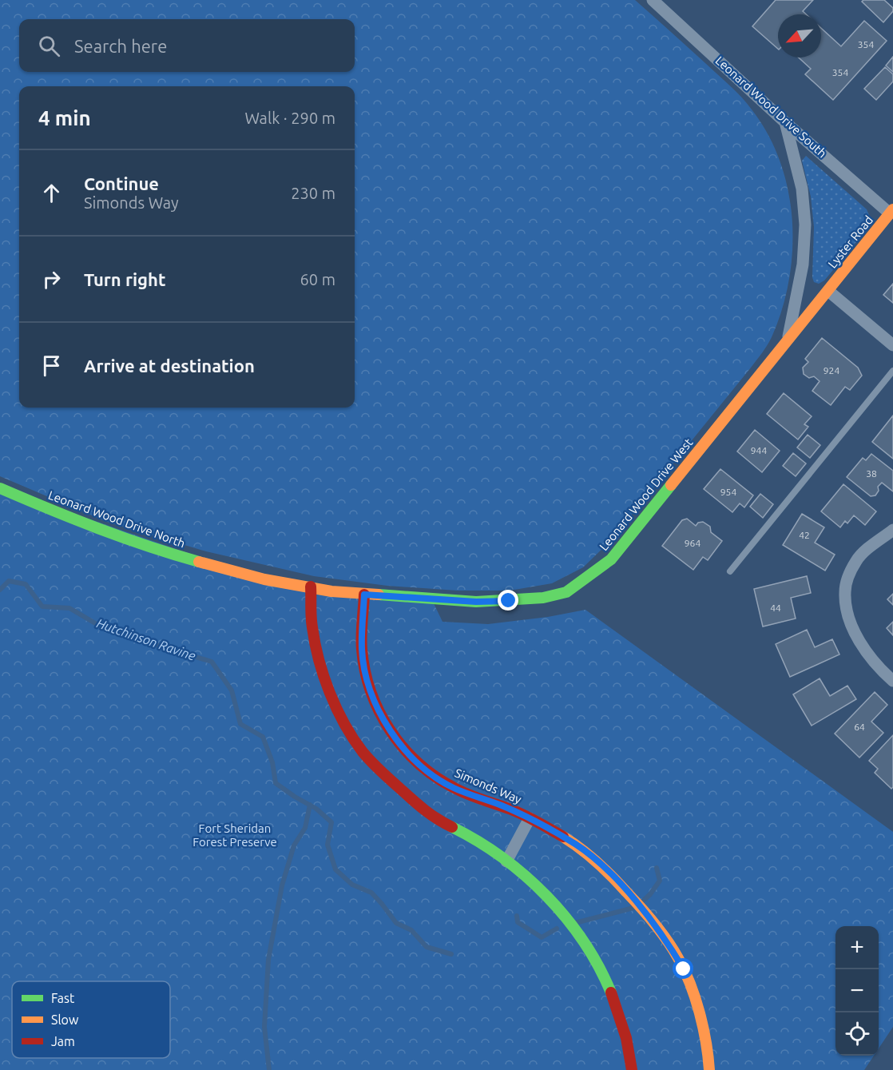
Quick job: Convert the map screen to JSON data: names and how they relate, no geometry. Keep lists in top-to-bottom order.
{
  "streets": {
    "street": [
      "Leonard Wood Drive South",
      "Lyster Road",
      "Leonard Wood Drive West",
      "Leonard Wood Drive North",
      "Simonds Way"
    ]
  },
  "crossings": [
    ["Leonard Wood Drive South", "Lyster Road"],
    ["Lyster Road", "Leonard Wood Drive West"],
    ["Leonard Wood Drive West", "Leonard Wood Drive North"],
    ["Leonard Wood Drive West", "Simonds Way"]
  ],
  "water": ["Hutchinson Ravine"],
  "parks": ["Fort Sheridan Forest Preserve"],
  "house_numbers": [
    "354",
    "354",
    "924",
    "944",
    "38",
    "954",
    "42",
    "964",
    "44",
    "64"
  ],
  "legend": ["Fast", "Slow", "Jam"],
  "north": "bottom left",
  "page": {
    "search": "Search here",
    "heading": ["4 min", "Walk · 290 m"],
    "list": [
      ["Continue", "Simonds Way", "230 m"],
      ["Turn right", "60 m"],
      "Arrive at destination"
    ],
    "map_buttons": ["+", "−"]
  }
}
